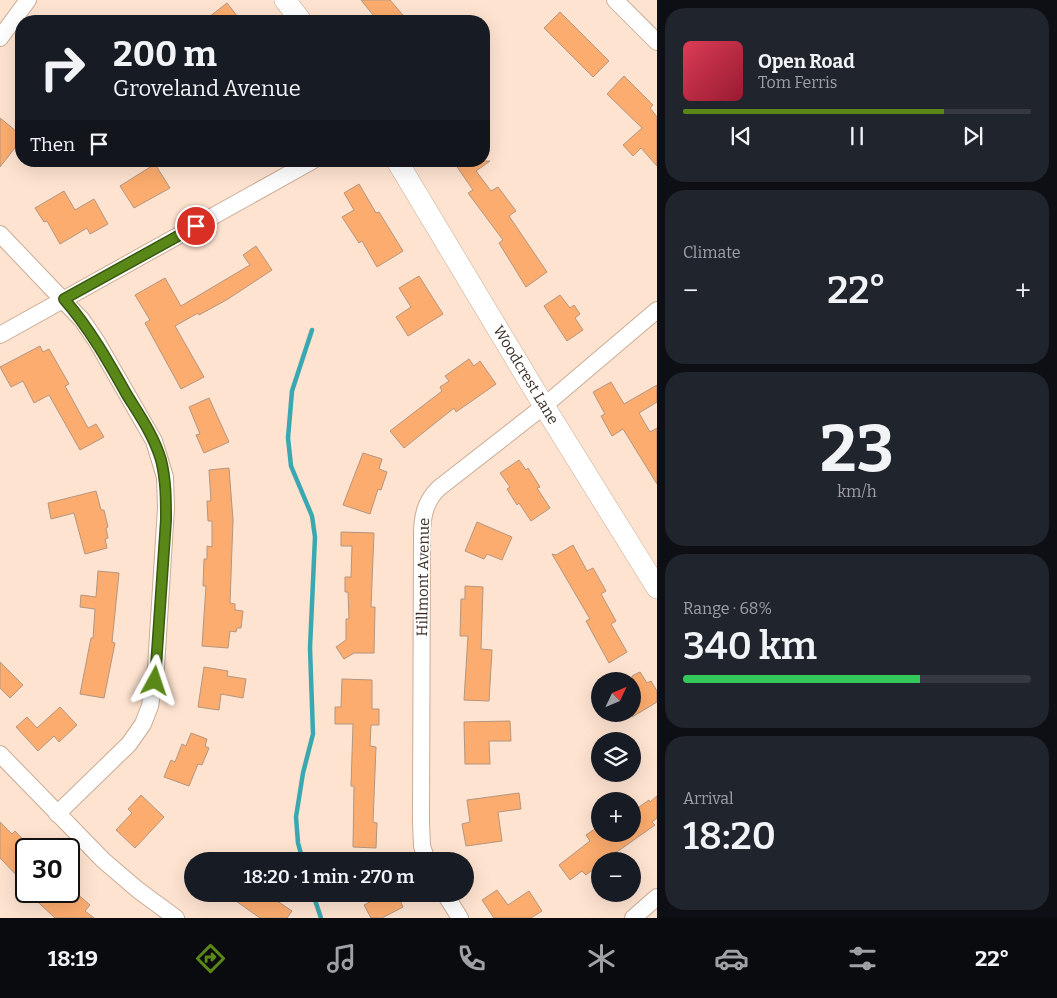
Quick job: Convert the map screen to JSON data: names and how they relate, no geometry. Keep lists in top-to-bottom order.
{
  "streets": {
    "street": ["Woodcrest Lane", "Hillmont Avenue"]
  },
  "crossings": [
    ["Woodcrest Lane", "Hillmont Avenue"]
  ],
  "north": "top right",
  "page": {
    "turn": ["200 m", "Groveland Avenue"],
    "song": ["Open Road", "Tom Ferris"],
    "then": "Then",
    "tile": [
      "Climate",
      ["23", "km/h"],
      ["Range · 68%", "340 km"],
      ["Arrival", "18:20"]
    ],
    "heat": ["−", "22°", "+"],
    "map_buttons": ["+", "−"],
    "limit": "30",
    "trip": "18:20 · 1 min · 270 m",
    "tabs": ["18:19", "22°"]
  }
}
